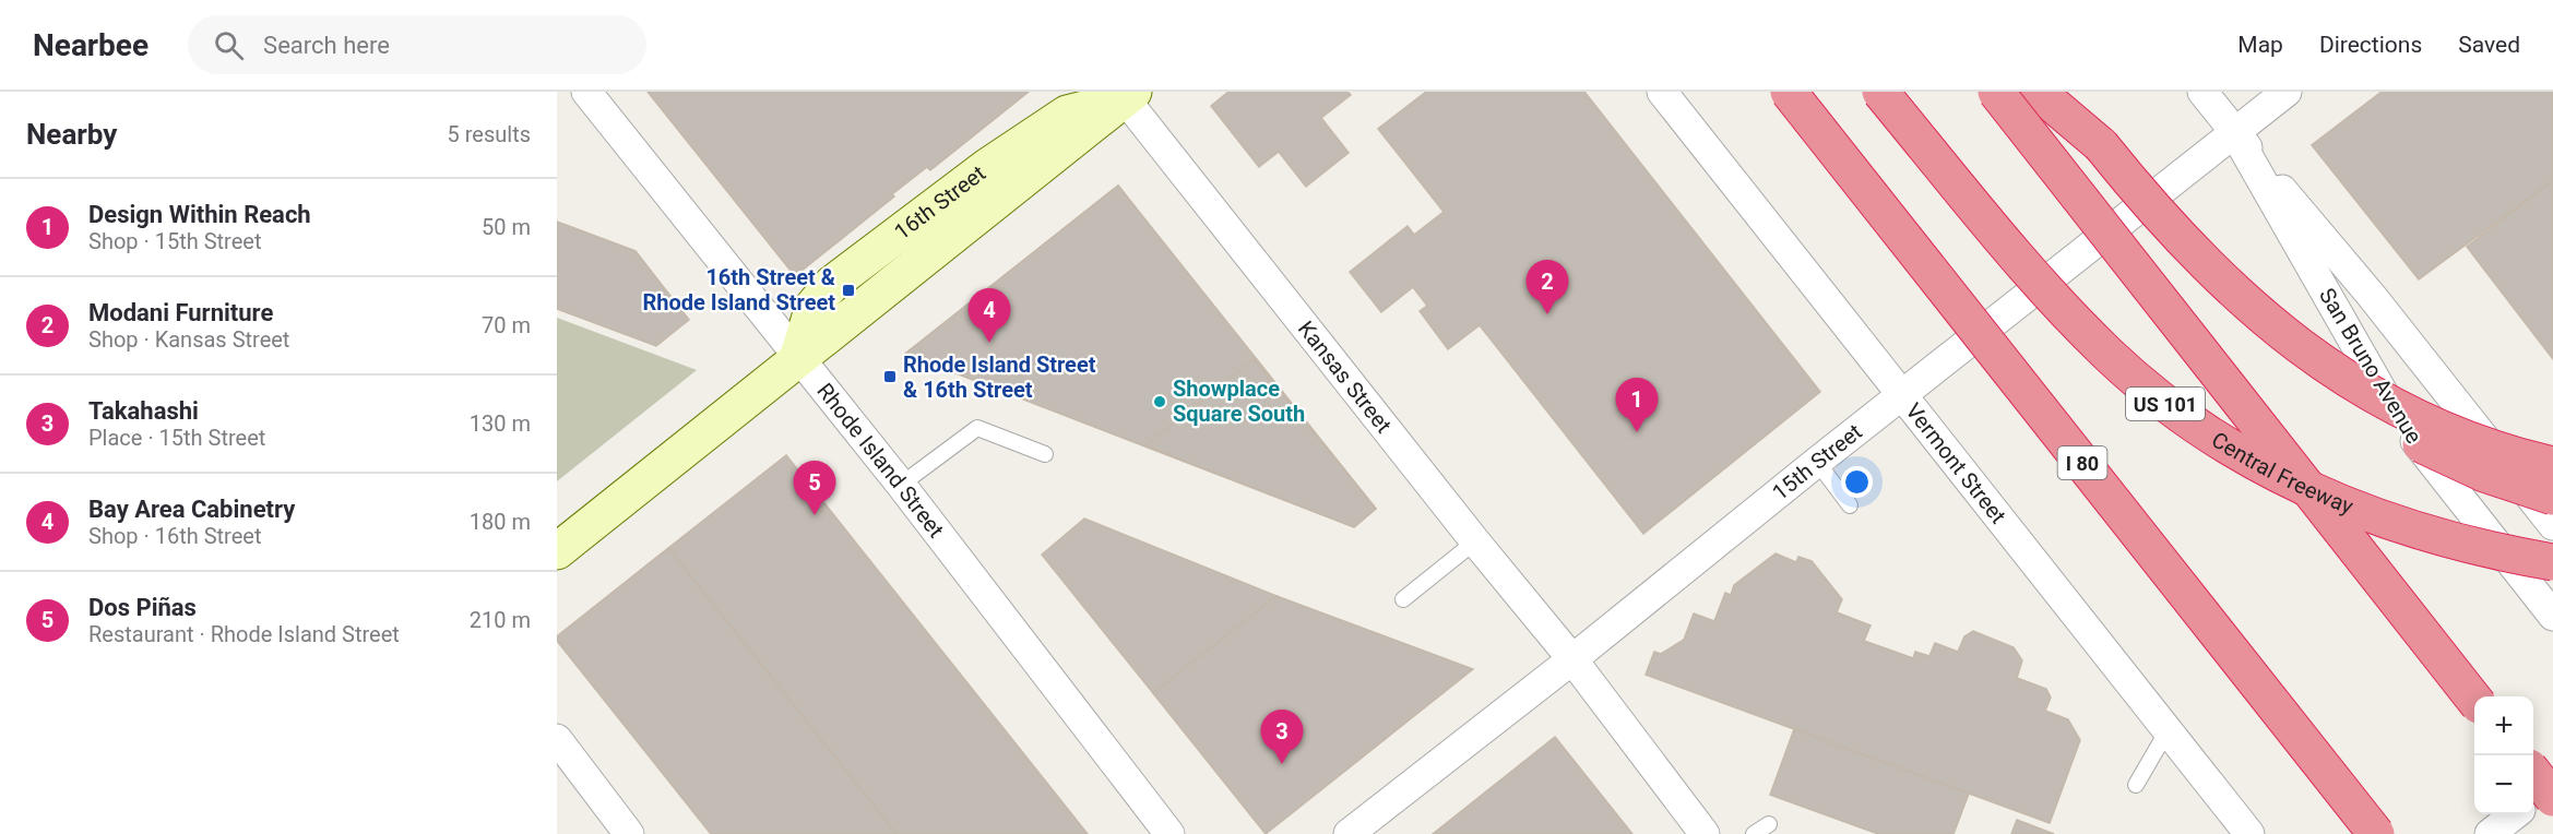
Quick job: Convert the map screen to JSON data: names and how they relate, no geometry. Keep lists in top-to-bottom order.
{
  "streets": {
    "highway": ["US 101", "I 80", "Central Freeway"],
    "main road": ["16th Street"],
    "street": [
      "San Bruno Avenue",
      "Kansas Street",
      "Rhode Island Street",
      "15th Street",
      "Vermont Street"
    ]
  },
  "crossings": [
    ["16th Street", "Kansas Street"],
    ["16th Street", "Rhode Island Street"],
    ["San Bruno Avenue", "15th Street"],
    ["Kansas Street", "15th Street"],
    ["15th Street", "Vermont Street"]
  ],
  "places": {
    "transit": ["16th Street & Rhode Island Street", "Rhode Island Street & 16th Street"],
    "other": ["Showplace Square South"]
  },
  "page": {
    "header": "Nearbee",
    "search": "Search here",
    "nav": ["Map", "Directions", "Saved"],
    "heading": ["Nearby", "5 results"],
    "list": [
      {
        "mark": "1",
        "name": "Design Within Reach",
        "note": "Shop · 15th Street",
        "value": "50 m"
      },
      {
        "mark": "2",
        "name": "Modani Furniture",
        "note": "Shop · Kansas Street",
        "value": "70 m"
      },
      {
        "mark": "3",
        "name": "Takahashi",
        "note": "Place · 15th Street",
        "value": "130 m"
      },
      {
        "mark": "4",
        "name": "Bay Area Cabinetry",
        "note": "Shop · 16th Street",
        "value": "180 m"
      },
      {
        "mark": "5",
        "name": "Dos Piñas",
        "note": "Restaurant · Rhode Island Street",
        "value": "210 m"
      }
    ],
    "pins": [
      "2",
      "4",
      "1",
      "5",
      "3"
    ],
    "map_buttons": ["+", "−"]
  }
}
